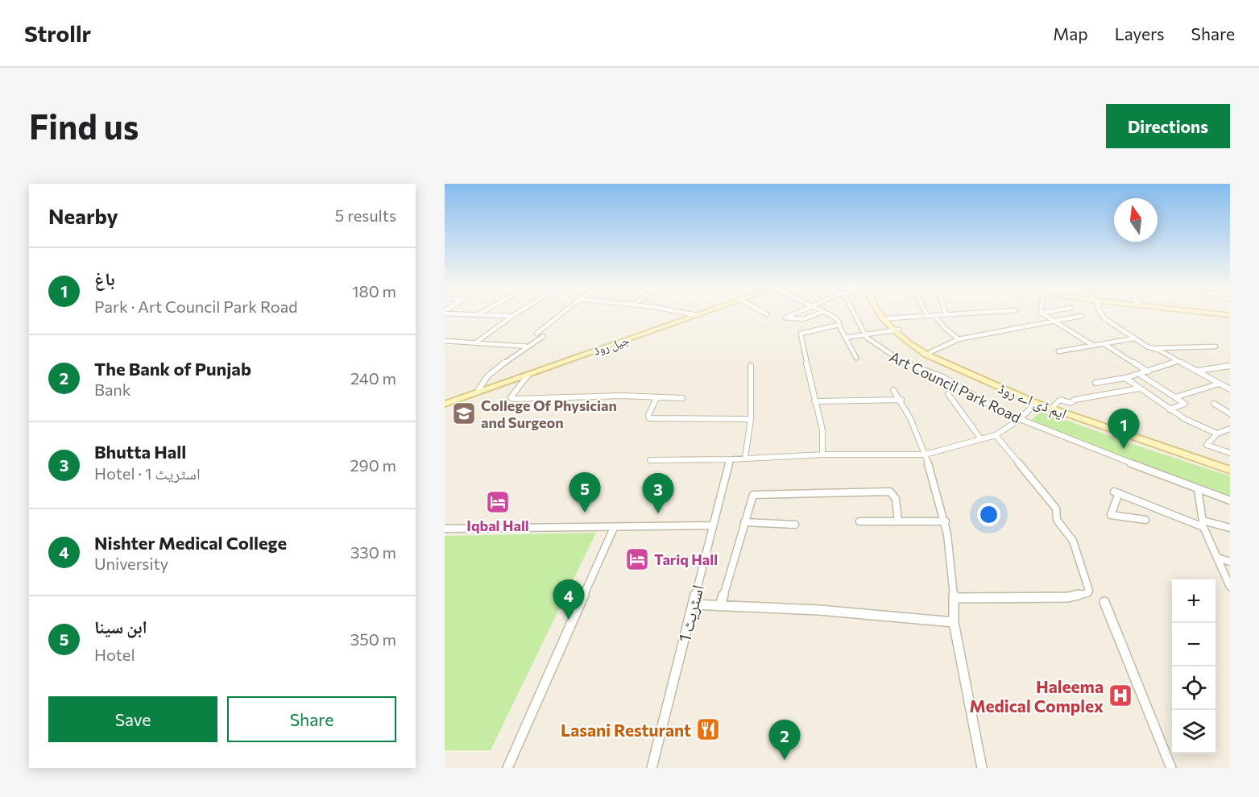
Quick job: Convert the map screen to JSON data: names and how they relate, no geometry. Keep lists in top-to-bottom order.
{
  "streets": {
    "main road": ["جیل روڈ", "ایم ڈی اے روڈ"],
    "street": ["Art Council Park Road", "اسٹریٹ 1"]
  },
  "places": {
    "school or university": ["College Of Physician and Surgeon"],
    "hotel": ["Iqbal Hall", "Tariq Hall"],
    "hospital": ["Haleema Medical Complex"],
    "restaurant": ["Lasani Resturant"]
  },
  "north": "top",
  "page": {
    "header": "Strollr",
    "nav": ["Map", "Layers", "Share"],
    "buttons": [
      "Directions",
      ["Save", "Share"]
    ],
    "title": "Find us",
    "heading": ["Nearby", "5 results"],
    "list": [
      {
        "mark": "1",
        "name": "باغ",
        "note": "Park · Art Council Park Road",
        "value": "180 m"
      },
      {
        "mark": "2",
        "name": "The Bank of Punjab",
        "note": "Bank",
        "value": "240 m"
      },
      {
        "mark": "3",
        "name": "Bhutta Hall",
        "note": "Hotel · اسٹریٹ 1",
        "value": "290 m"
      },
      {
        "mark": "4",
        "name": "Nishter Medical College",
        "note": "University",
        "value": "330 m"
      },
      {
        "mark": "5",
        "name": "ابن سینا",
        "note": "Hotel",
        "value": "350 m"
      }
    ],
    "pins": [
      "1",
      "5",
      "3",
      "4",
      "2"
    ],
    "map_buttons": ["+", "−"]
  }
}
